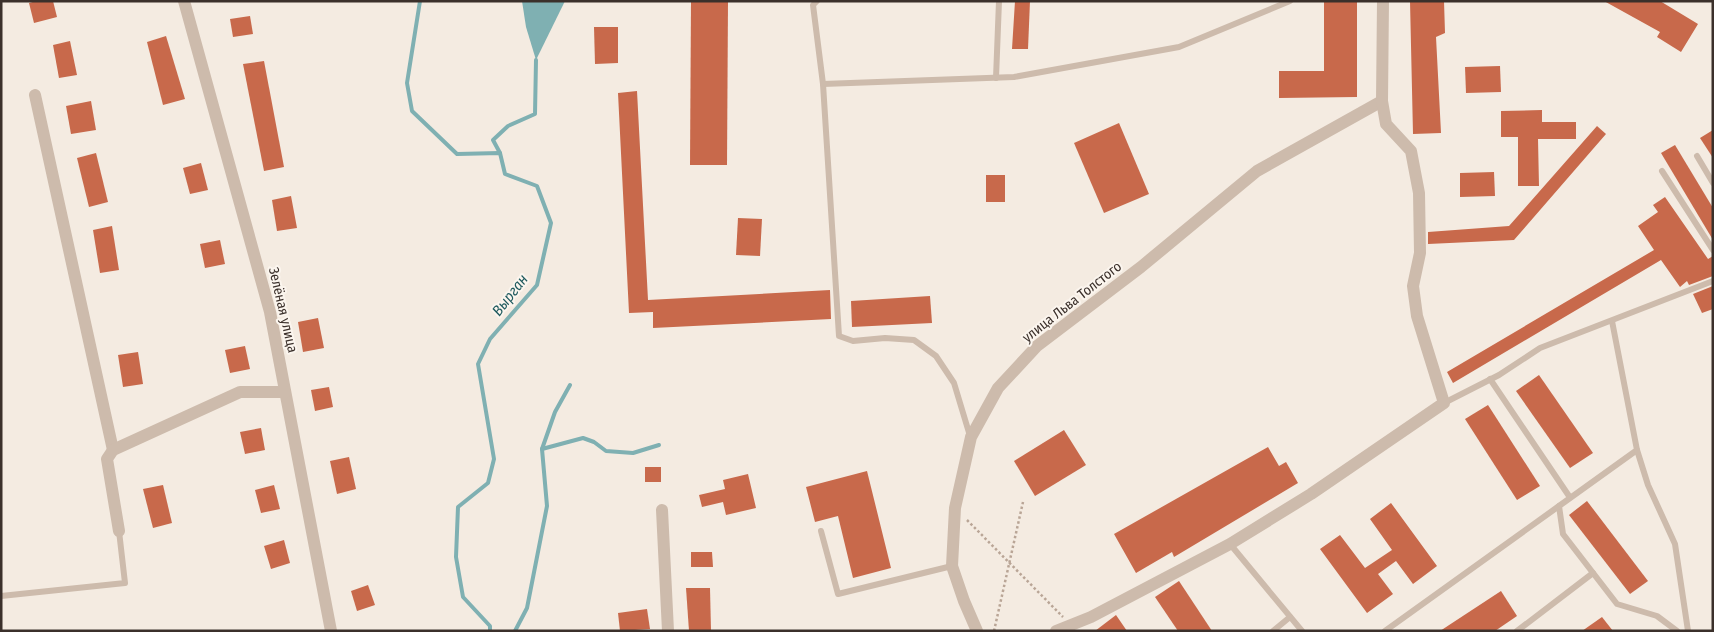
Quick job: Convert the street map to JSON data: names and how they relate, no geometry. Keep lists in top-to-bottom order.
{
  "streets": {
    "street": ["улица Льва Толстого", "Зелёная улица"]
  },
  "water": ["Вырган"]
}
